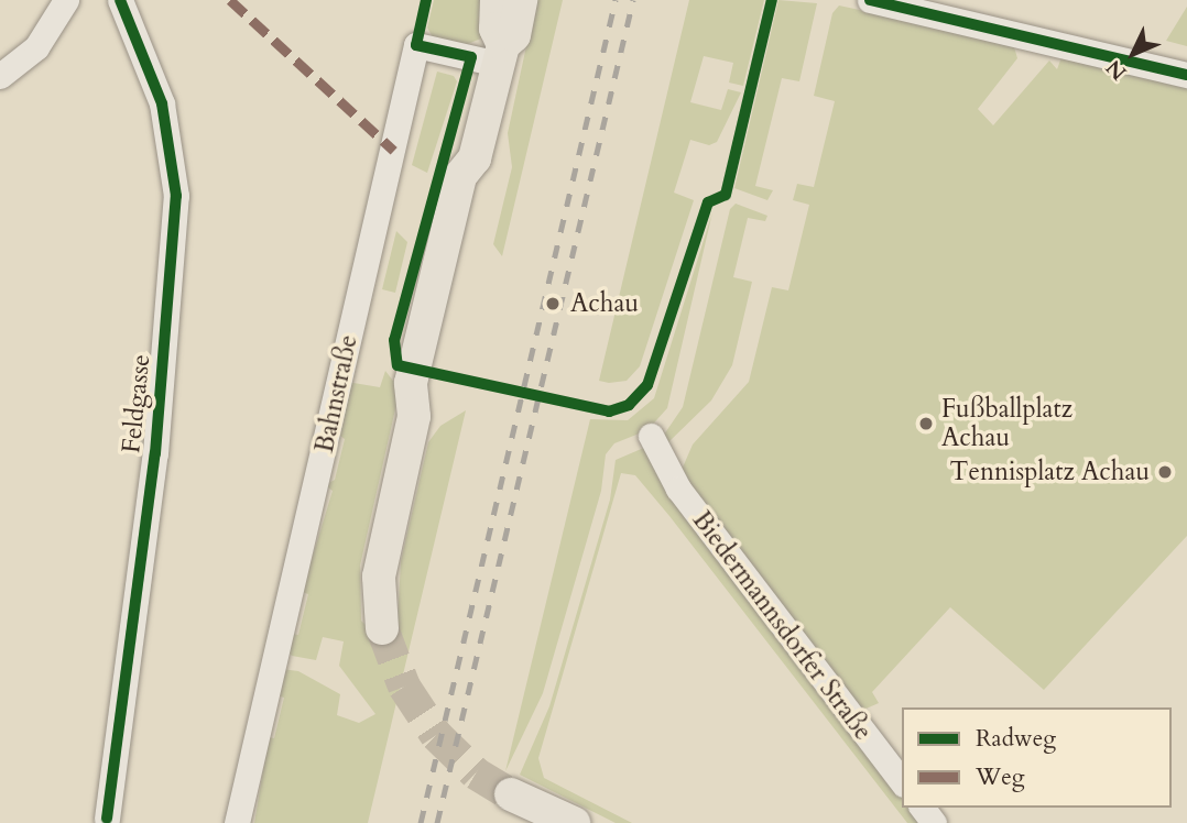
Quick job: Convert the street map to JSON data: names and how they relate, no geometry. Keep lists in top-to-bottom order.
{
  "streets": {
    "street": ["Bahnstraße", "Feldgasse", "Biedermannsdorfer Straße"]
  },
  "places": ["Achau", "Fußballplatz Achau", "Tennisplatz Achau"],
  "legend": ["Radweg", "Weg"],
  "north": "bottom left"
}
